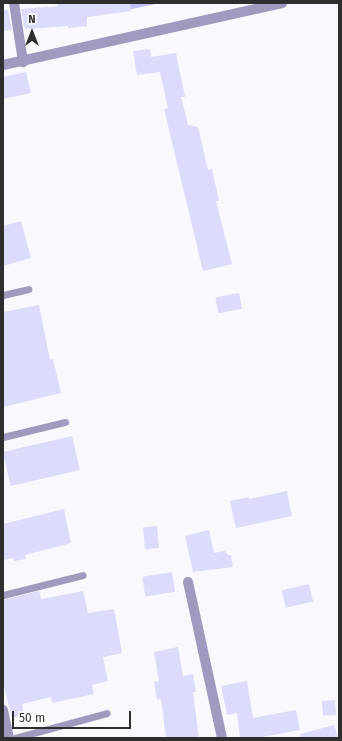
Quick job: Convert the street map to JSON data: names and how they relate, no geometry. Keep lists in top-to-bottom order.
{
  "scale_bar": "50 m",
  "north": "top"
}
